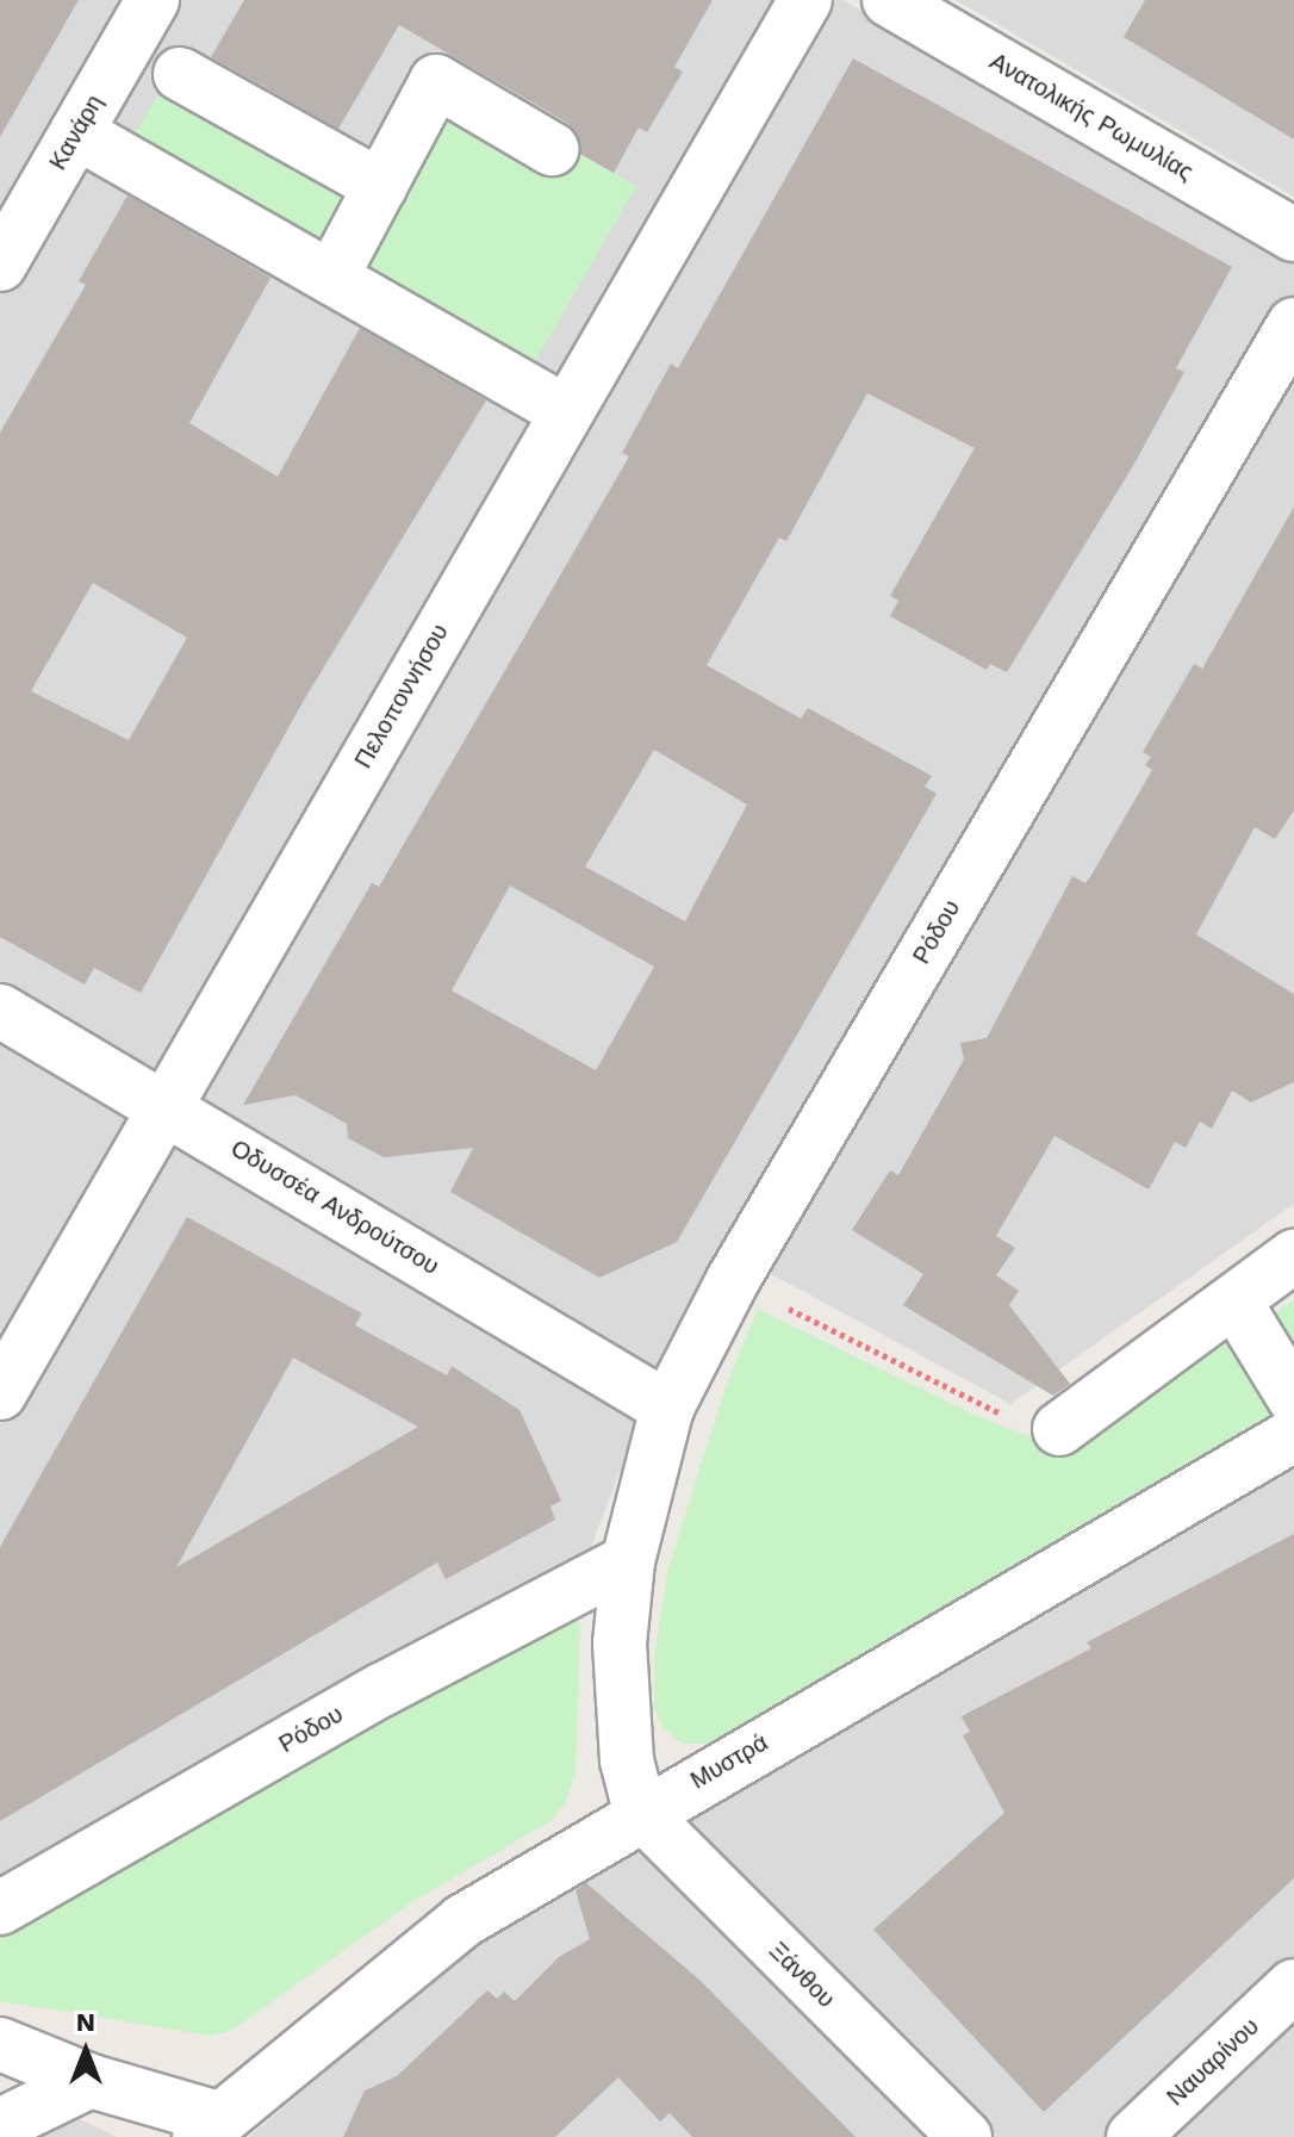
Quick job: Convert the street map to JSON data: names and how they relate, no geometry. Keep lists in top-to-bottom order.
{
  "streets": {
    "street": [
      "Ανατολικής Ρωμυλίας",
      "Κανάρη",
      "Πελοποννήσου",
      "Ρόδου",
      "Οδυσσέα Ανδρούτσου",
      "Μυστρά",
      "Ξάνθου",
      "Ναυαρίνου"
    ]
  },
  "crossings": [
    ["Πελοποννήσου", "Οδυσσέα Ανδρούτσου"],
    ["Ρόδου", "Οδυσσέα Ανδρούτσου"],
    ["Ρόδου", "Μυστρά"],
    ["Ρόδου", "Ξάνθου"],
    ["Μυστρά", "Ξάνθου"]
  ],
  "north": "top"
}
